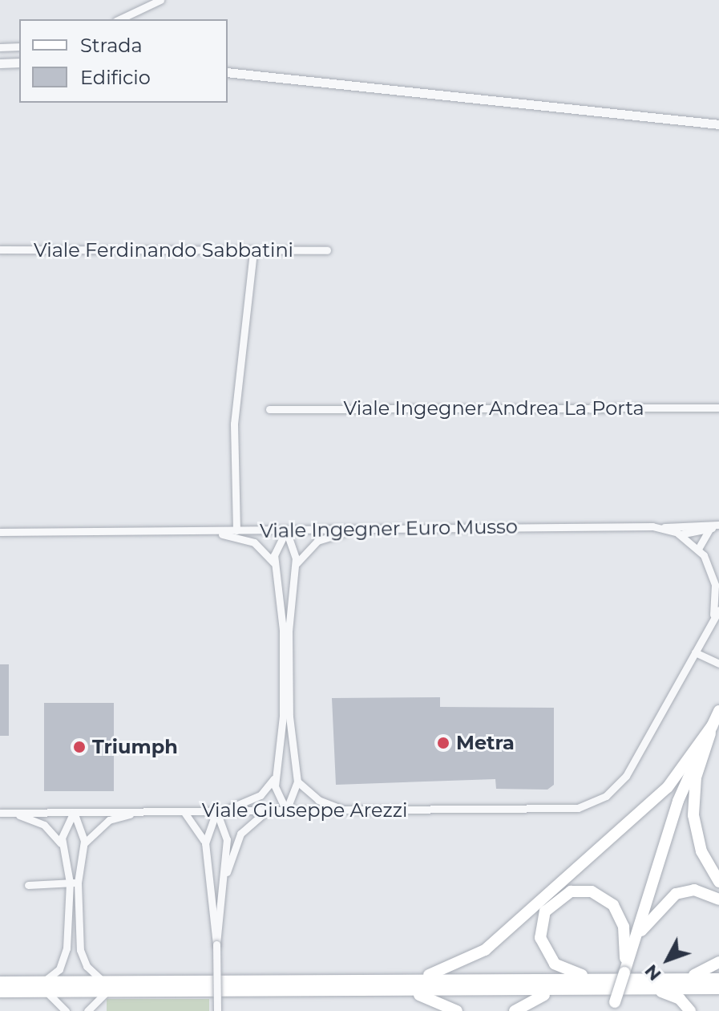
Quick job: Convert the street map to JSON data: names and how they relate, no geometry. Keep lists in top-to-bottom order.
{
  "streets": {
    "street": [
      "Viale Ferdinando Sabbatini",
      "Viale Ingegner Andrea La Porta",
      "Viale Ingegner Euro Musso",
      "Viale Giuseppe Arezzi"
    ]
  },
  "places": ["Metra", "Triumph"],
  "legend": ["Strada", "Edificio"],
  "north": "bottom left"
}
